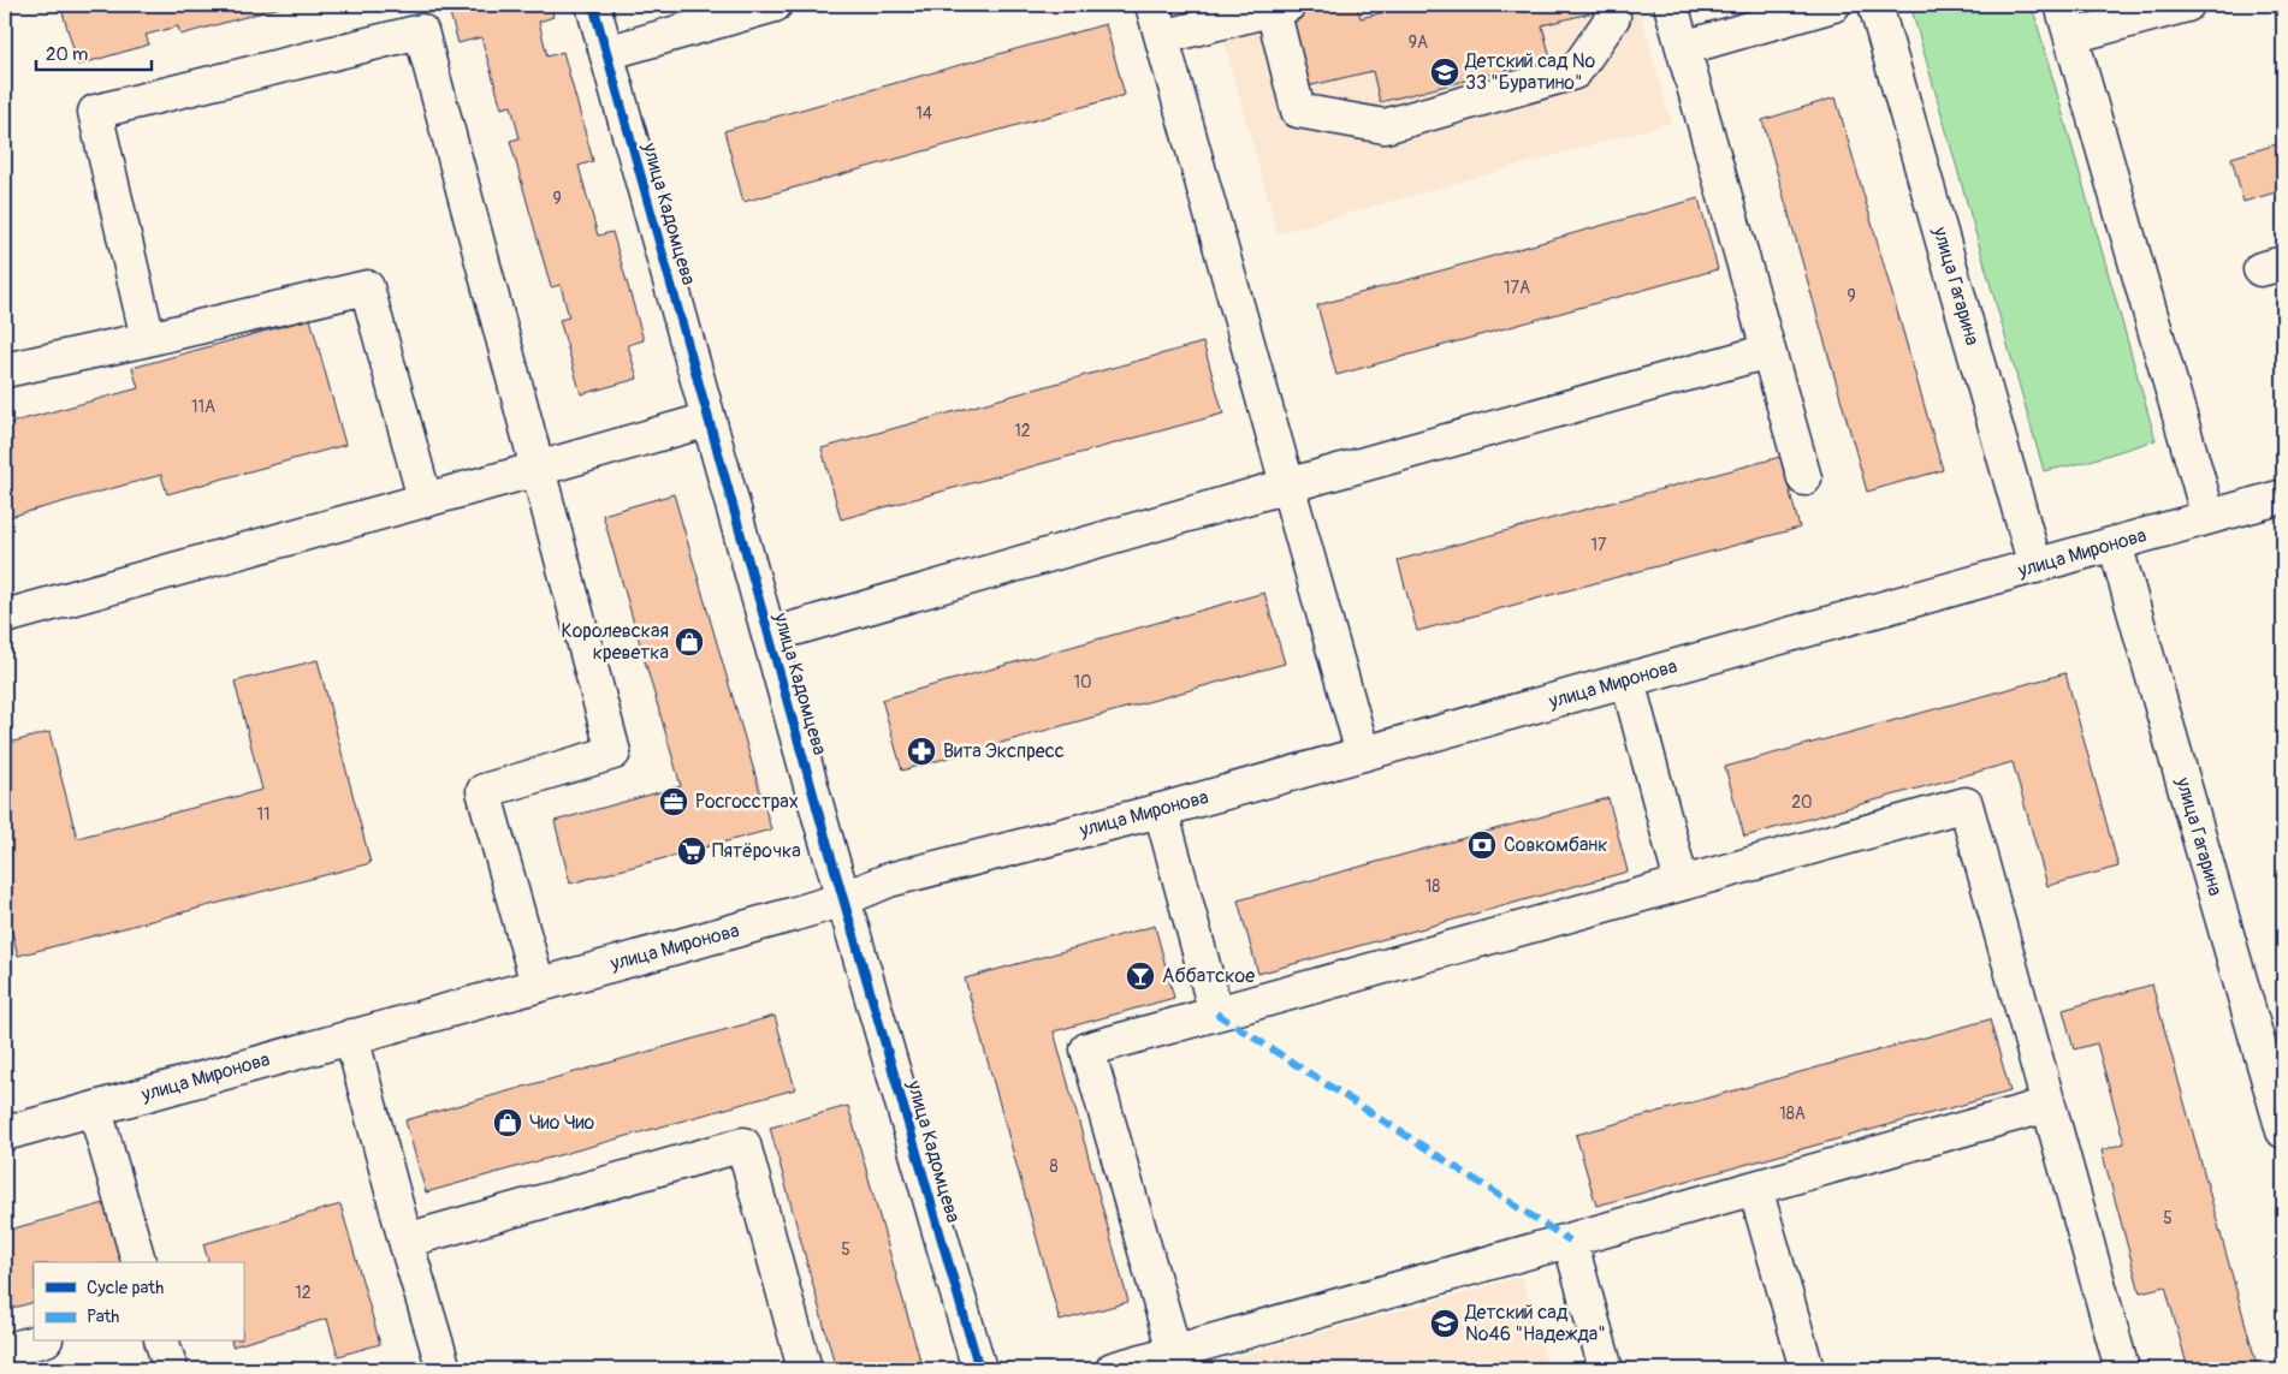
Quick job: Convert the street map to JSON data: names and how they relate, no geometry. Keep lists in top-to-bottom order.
{
  "streets": {
    "main road": ["улица Кадомцева", "улица Гагарина", "улица Миронова"]
  },
  "crossings": [
    ["улица Кадомцева", "улица Миронова"],
    ["улица Гагарина", "улица Миронова"]
  ],
  "places": {
    "school or university": ["Детский сад № 33 \"Буратино\"", "Детский сад №46 \"Надежда\""],
    "shop": ["Королевская креветка", "Чио Чио"],
    "pharmacy": ["Вита Экспресс"],
    "office": ["Росгосстрах"],
    "bank": ["Совкомбанк"],
    "supermarket": ["Пятёрочка"],
    "bar": ["Аббатское"]
  },
  "house_numbers": [
    "9А",
    "14",
    "9",
    "17А",
    "9",
    "11А",
    "12",
    "17",
    "10",
    "20",
    "11",
    "18",
    "18А",
    "8",
    "5",
    "5",
    "12"
  ],
  "legend": ["Cycle path", "Path"],
  "scale_bar": "20 m"
}
